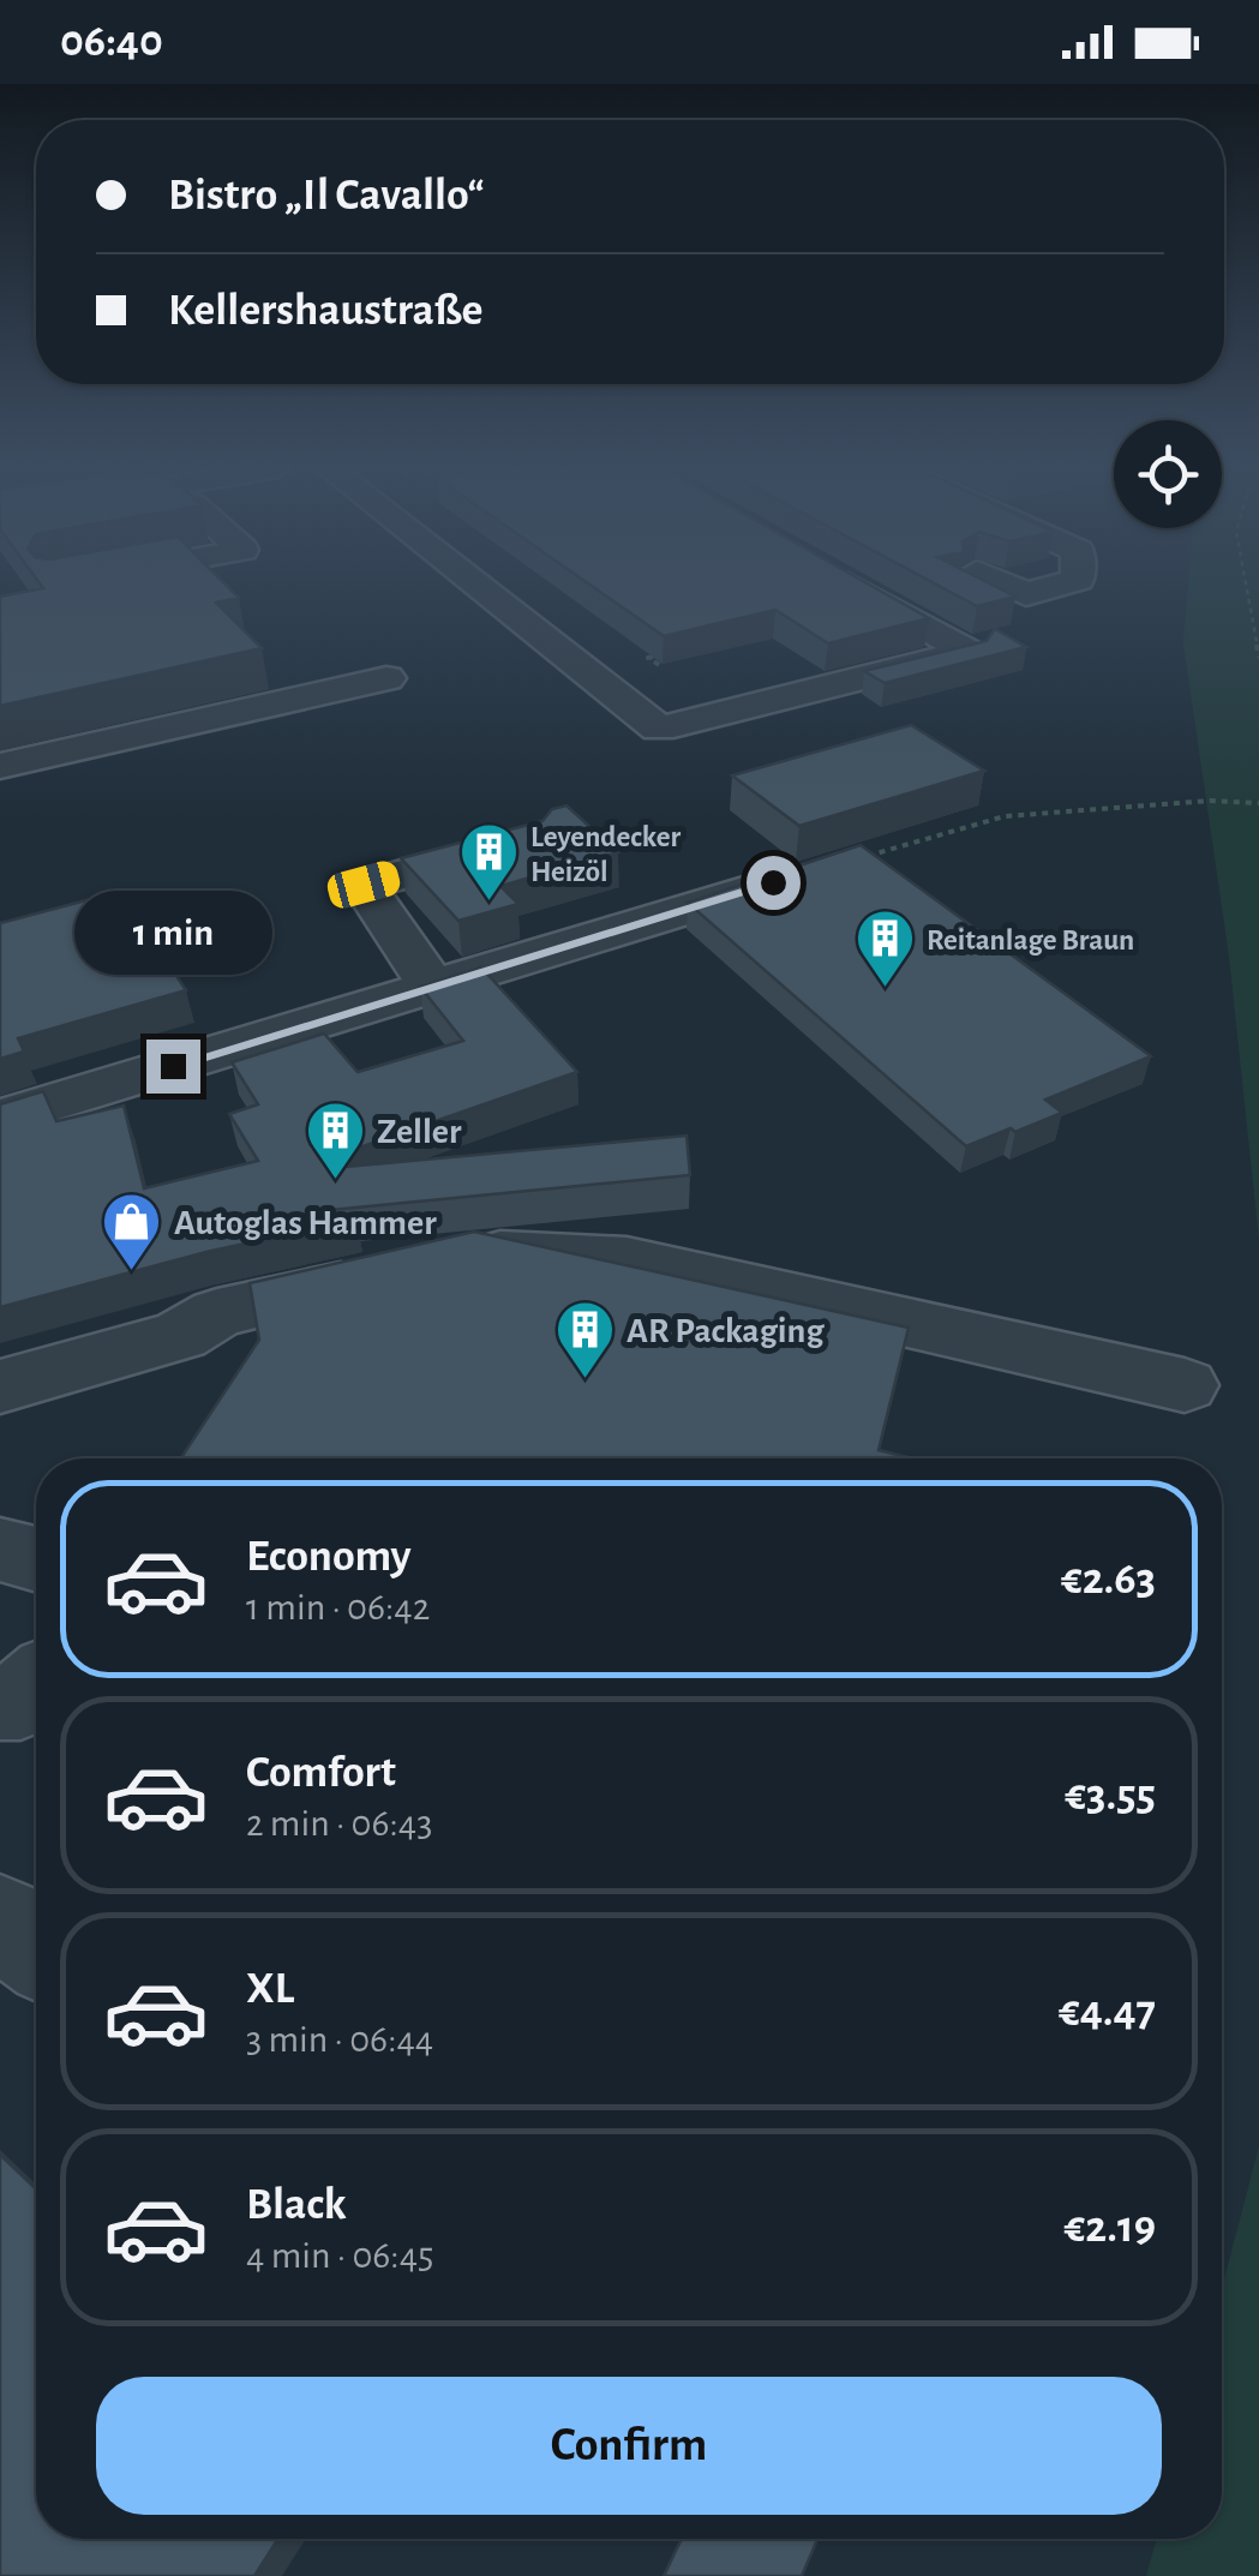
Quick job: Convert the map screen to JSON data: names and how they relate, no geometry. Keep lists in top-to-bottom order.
{
  "places": {
    "building": [
      "Leyendecker Heizöl",
      "Reitanlage Braun",
      "Zeller",
      "AR Packaging"
    ],
    "shop": ["Autoglas Hammer"]
  },
  "page": {
    "status": "06:40",
    "banner": ["Bistro „Il Cavallo“", "Kellershaustraße"],
    "bubble": "1 min",
    "list": [
      {
        "name": "Economy",
        "note": "1 min · 06:42",
        "value": "€2.63"
      },
      {
        "name": "Comfort",
        "note": "2 min · 06:43",
        "value": "€3.55"
      },
      {
        "name": "XL",
        "note": "3 min · 06:44",
        "value": "€4.47"
      },
      {
        "name": "Black",
        "note": "4 min · 06:45",
        "value": "€2.19"
      }
    ],
    "buttons": "Confirm"
  }
}
